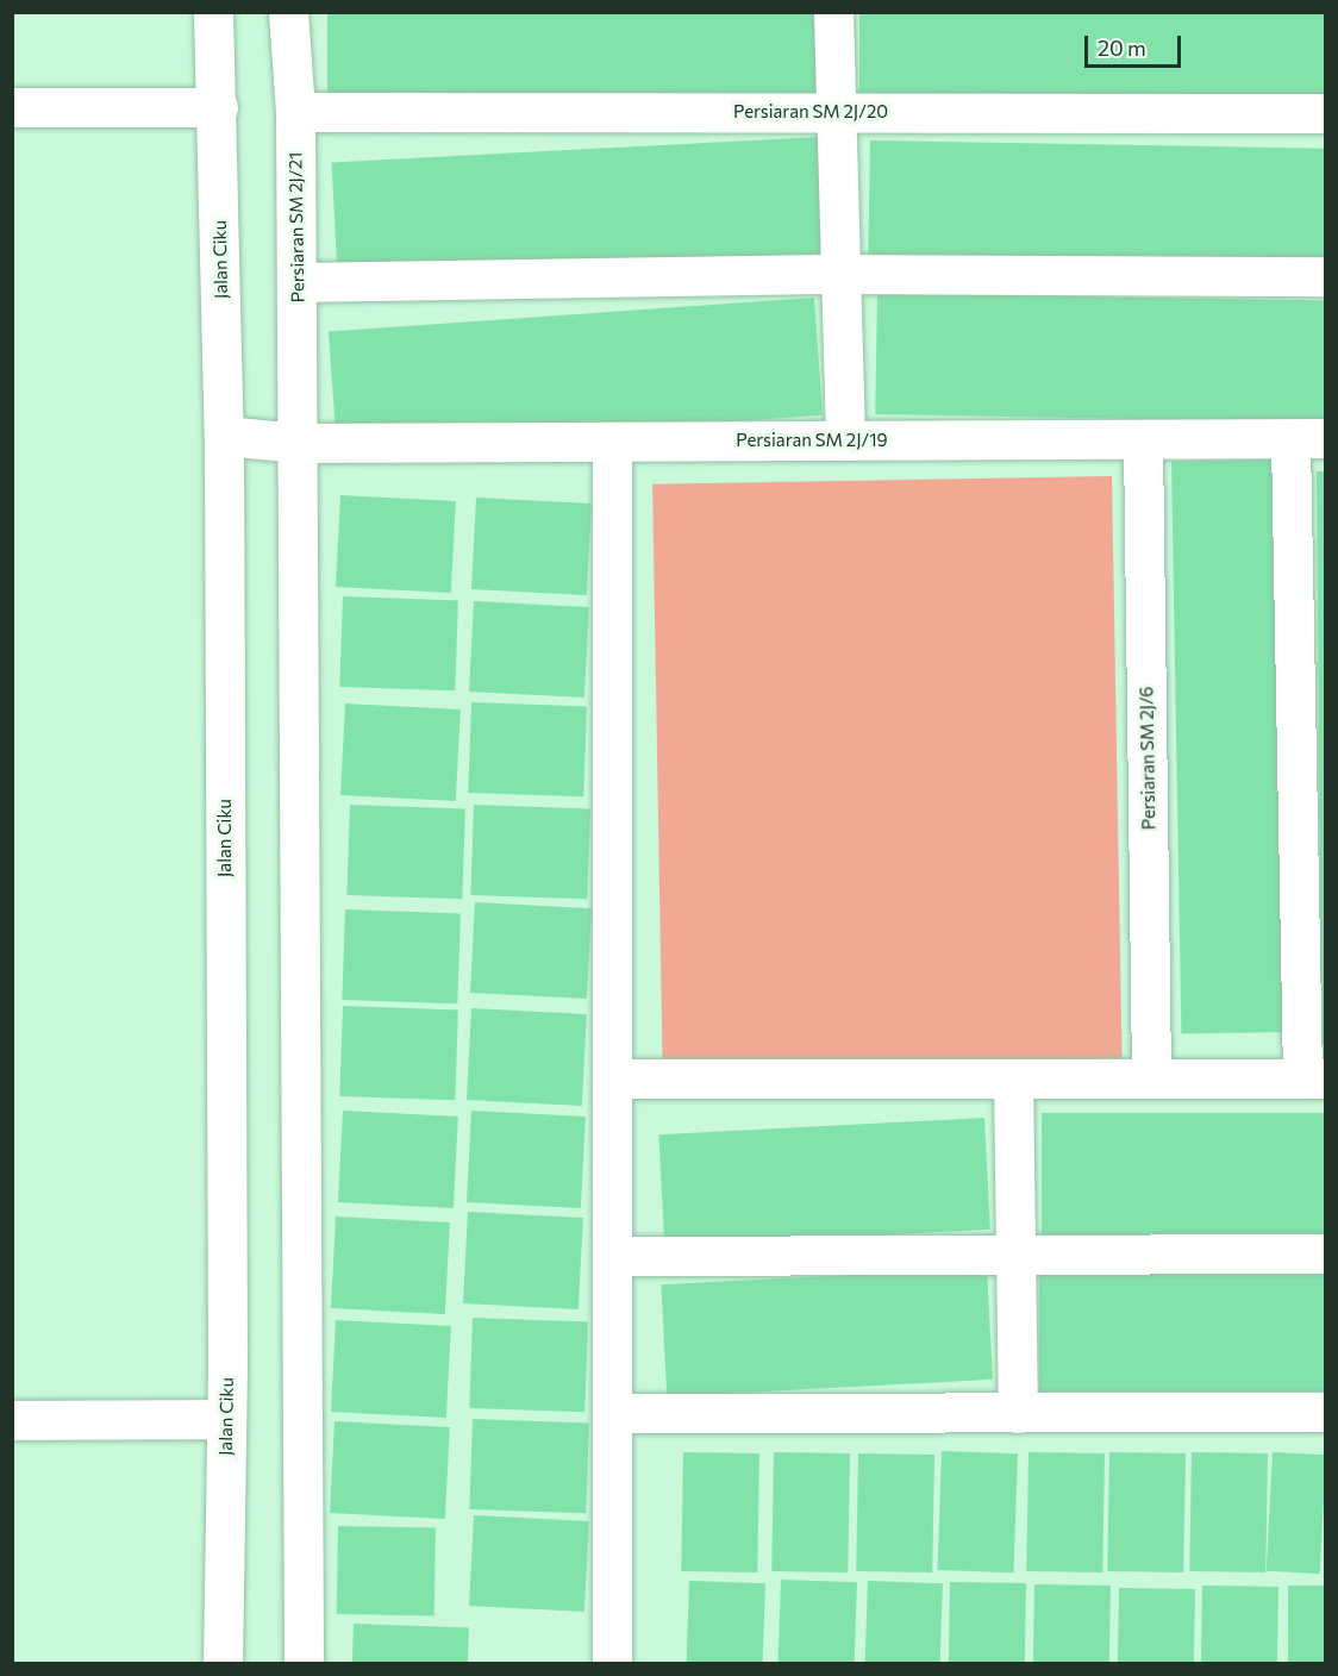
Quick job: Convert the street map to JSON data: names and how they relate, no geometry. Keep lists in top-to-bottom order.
{
  "streets": {
    "street": [
      "Persiaran SM 2J/20",
      "Persiaran SM 2J/21",
      "Jalan Ciku",
      "Persiaran SM 2J/19",
      "Persiaran SM 2J/6"
    ]
  },
  "crossings": [
    ["Persiaran SM 2J/20", "Persiaran SM 2J/21"],
    ["Persiaran SM 2J/21", "Persiaran SM 2J/19"],
    ["Jalan Ciku", "Persiaran SM 2J/19"],
    ["Persiaran SM 2J/19", "Persiaran SM 2J/6"]
  ],
  "scale_bar": "20 m"
}
